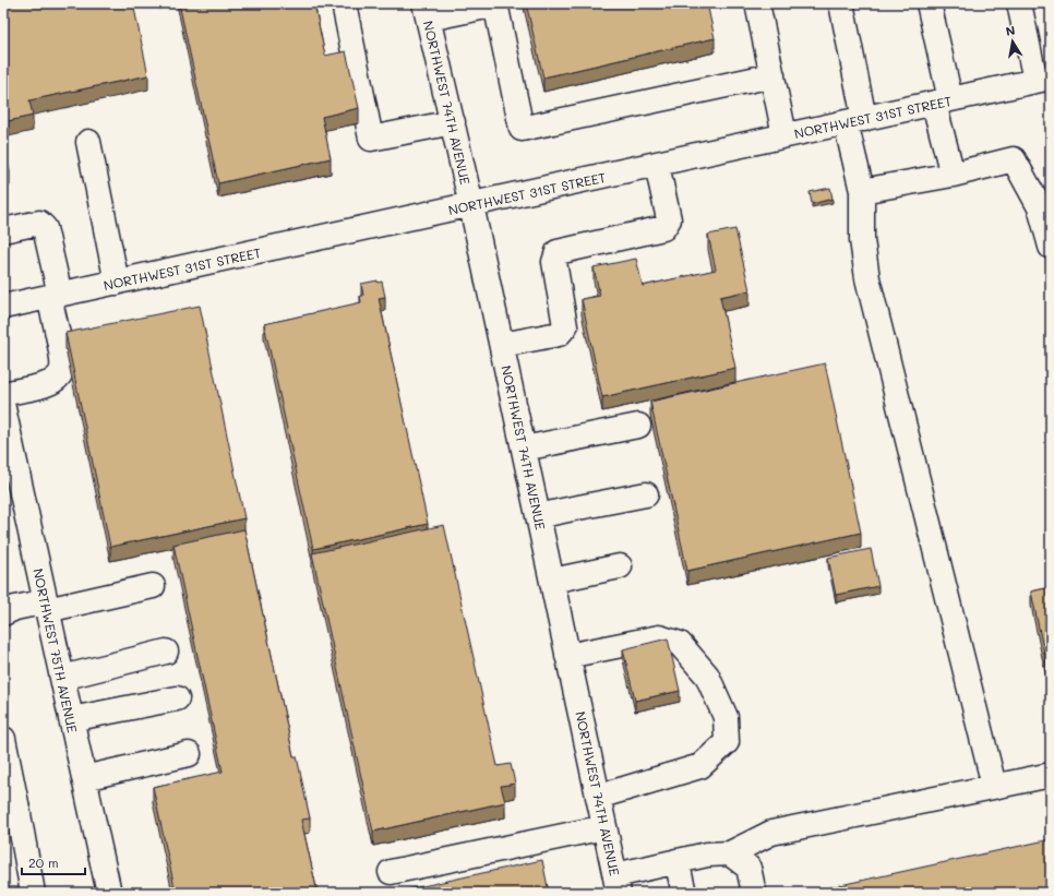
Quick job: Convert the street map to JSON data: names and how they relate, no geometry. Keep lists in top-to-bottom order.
{
  "streets": {
    "street": ["NORTHWEST 74TH AVENUE", "NORTHWEST 31ST STREET", "NORTHWEST 75TH AVENUE"]
  },
  "crossings": [
    ["NORTHWEST 74TH AVENUE", "NORTHWEST 31ST STREET"]
  ],
  "scale_bar": "20 m",
  "north": "top"
}
